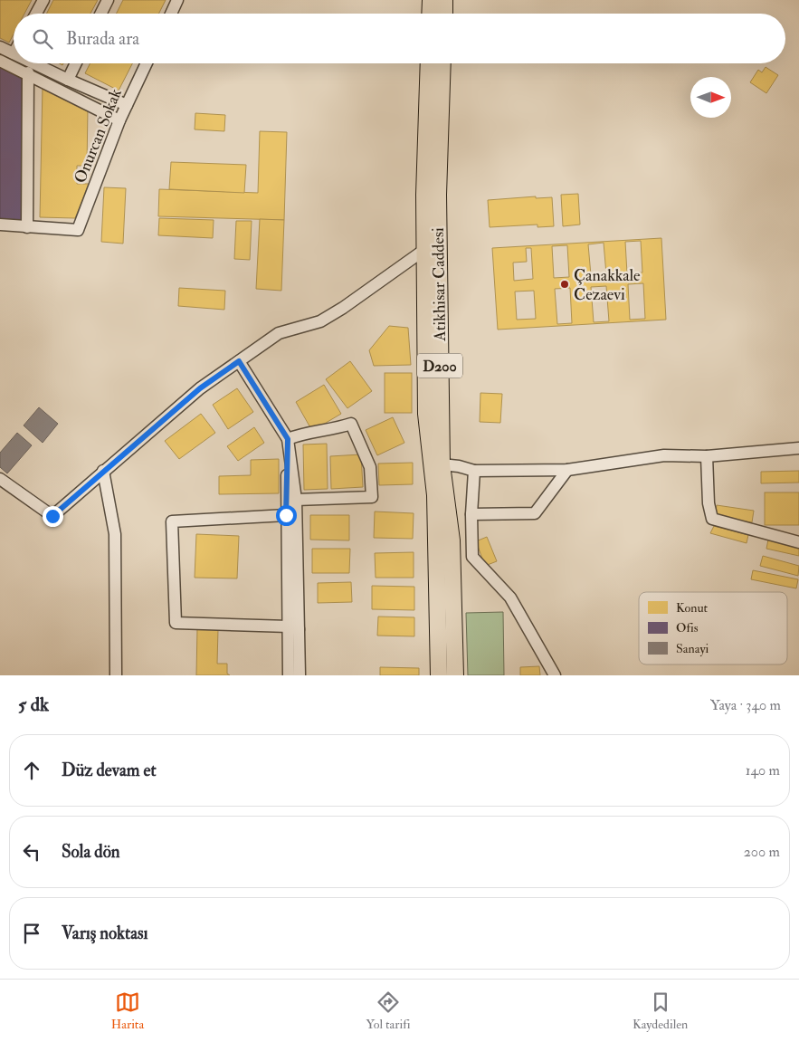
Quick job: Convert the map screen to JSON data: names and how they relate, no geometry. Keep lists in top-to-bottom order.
{
  "streets": {
    "highway": ["Atikhisar Caddesi", "D200"],
    "street": ["Onurcan Sokak"]
  },
  "places": ["Çanakkale Cezaevi"],
  "legend": ["Konut", "Ofis", "Sanayi"],
  "north": "right",
  "page": {
    "search": "Burada ara",
    "heading": ["5 dk", "Yaya · 340 m"],
    "list": [
      ["Düz devam et", "140 m"],
      ["Sola dön", "200 m"],
      "Varış noktası"
    ],
    "nav": ["Harita", "Yol tarifi", "Kaydedilen"]
  }
}
